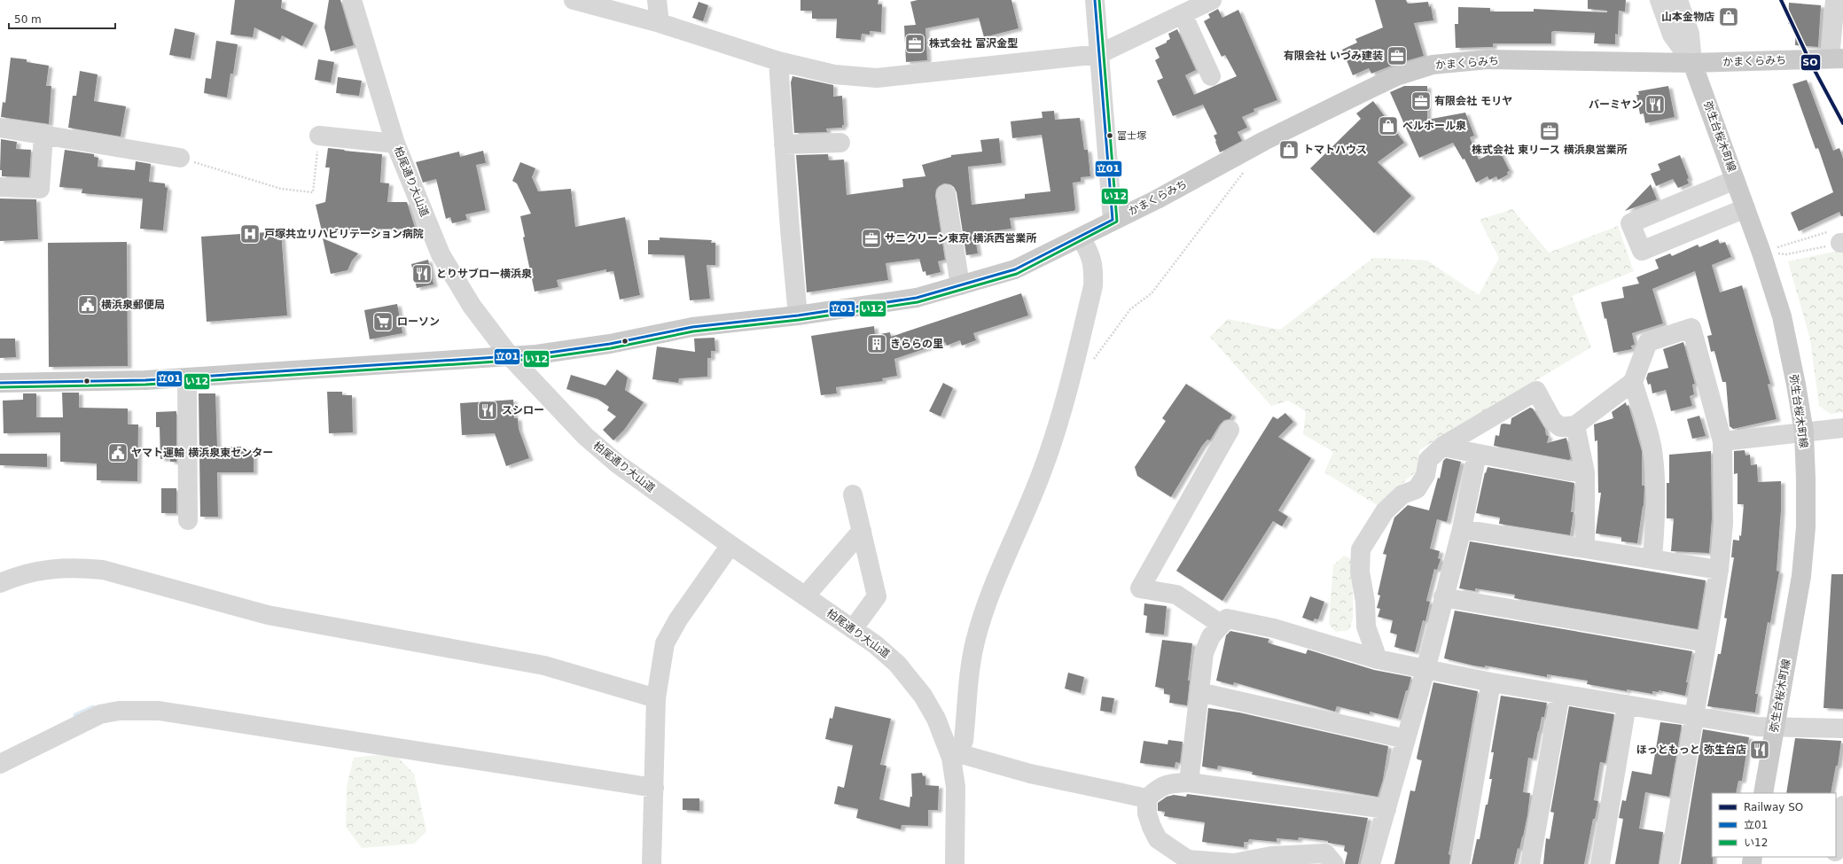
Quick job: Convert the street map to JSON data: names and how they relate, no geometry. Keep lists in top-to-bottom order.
{
  "streets": {
    "main road": ["かまくらみち", "弥生台桜木町線"],
    "street": ["柏尾通り大山道"]
  },
  "crossings": [
    ["かまくらみち", "弥生台桜木町線"],
    ["かまくらみち", "柏尾通り大山道"]
  ],
  "places": {
    "shop": ["山本金物店", "ベルホール泉", "トマトハウス"],
    "office": [
      "株式会社 富沢金型",
      "有限会社 いづみ建装",
      "有限会社 モリヤ",
      "株式会社 東リース 横浜泉営業所",
      "サニクリーン東京 横浜西営業所"
    ],
    "restaurant": [
      "バーミヤン",
      "とりサブロー横浜泉",
      "スシロー",
      "ほっともっと 弥生台店"
    ],
    "other": ["富士塚"],
    "hospital": ["戸塚共立リハビリテーション病院"],
    "public building": ["横浜泉郵便局", "ヤマト運輸 横浜泉東センター"],
    "supermarket": ["ローソン"],
    "building": ["きららの里"]
  },
  "lines": ["rail line SO", "transit line 立01", "transit line い12"],
  "legend": ["Railway SO", "立01", "い12"],
  "scale_bar": "50 m"
}
